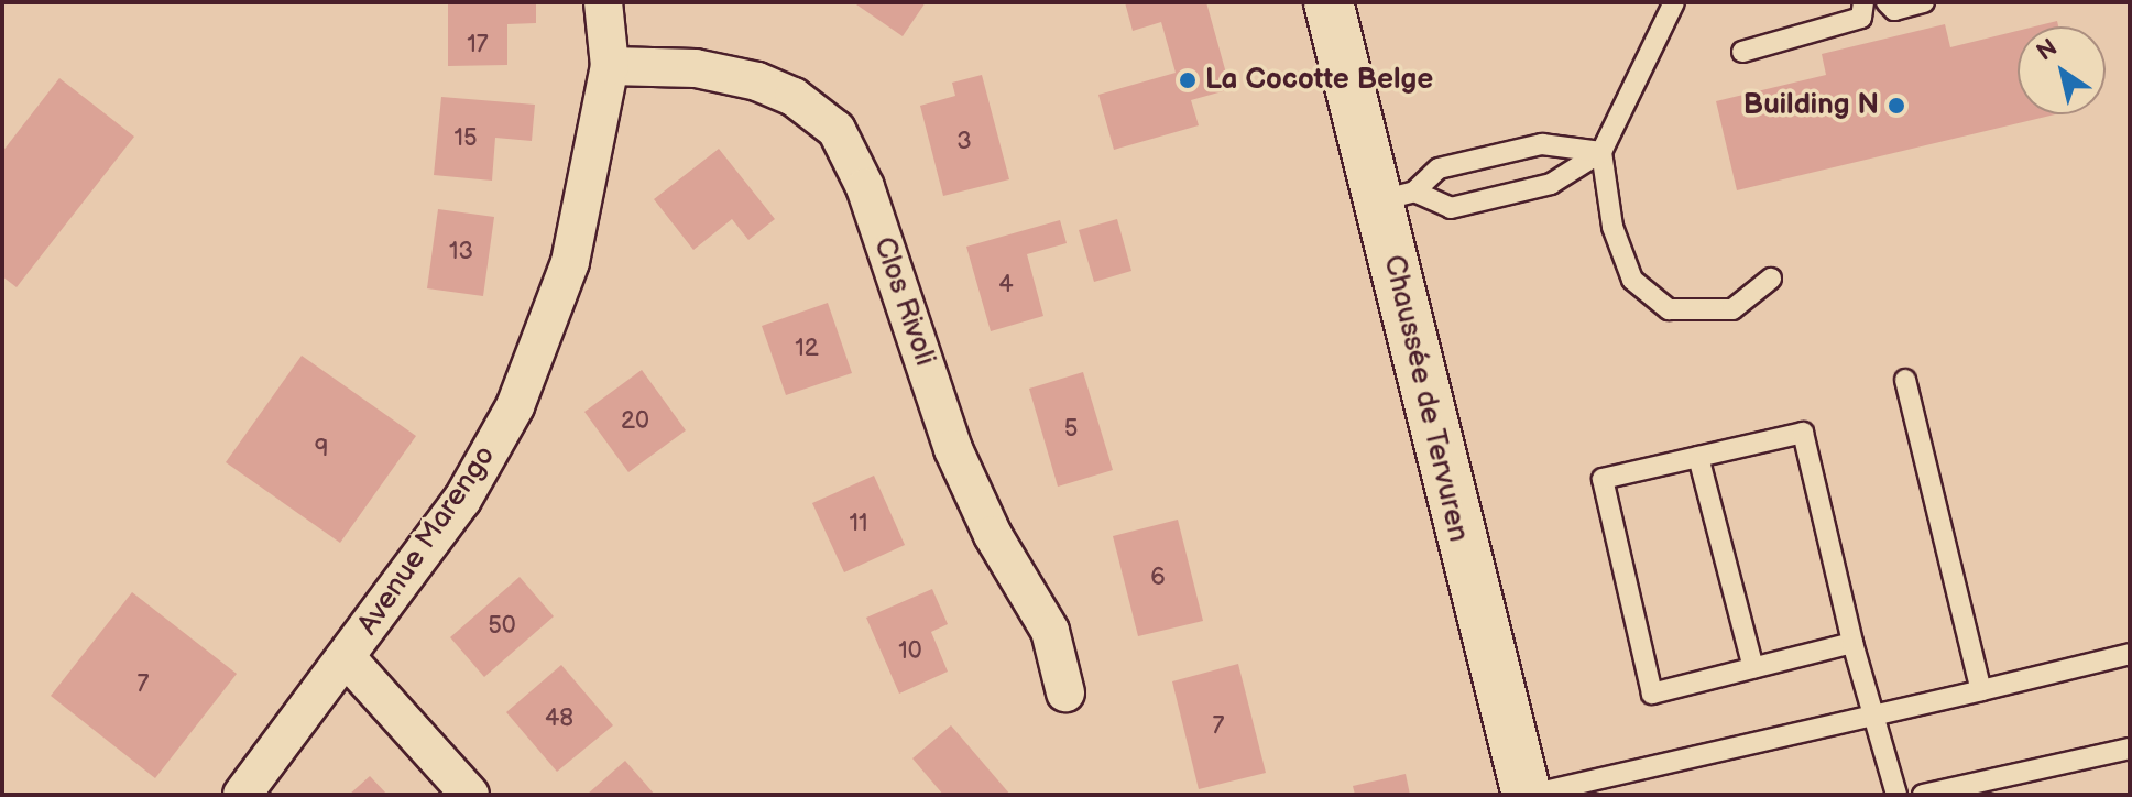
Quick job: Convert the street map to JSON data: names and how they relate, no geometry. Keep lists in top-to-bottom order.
{
  "streets": {
    "street": ["Clos Rivoli", "Chaussée de Tervuren", "Avenue Marengo"]
  },
  "crossings": [
    ["Clos Rivoli", "Avenue Marengo"]
  ],
  "places": ["La Cocotte Belge", "Building N"],
  "house_numbers": [
    "17",
    "15",
    "3",
    "13",
    "4",
    "12",
    "20",
    "5",
    "9",
    "11",
    "6",
    "50",
    "10",
    "7",
    "48",
    "7"
  ],
  "north": "top left"
}
